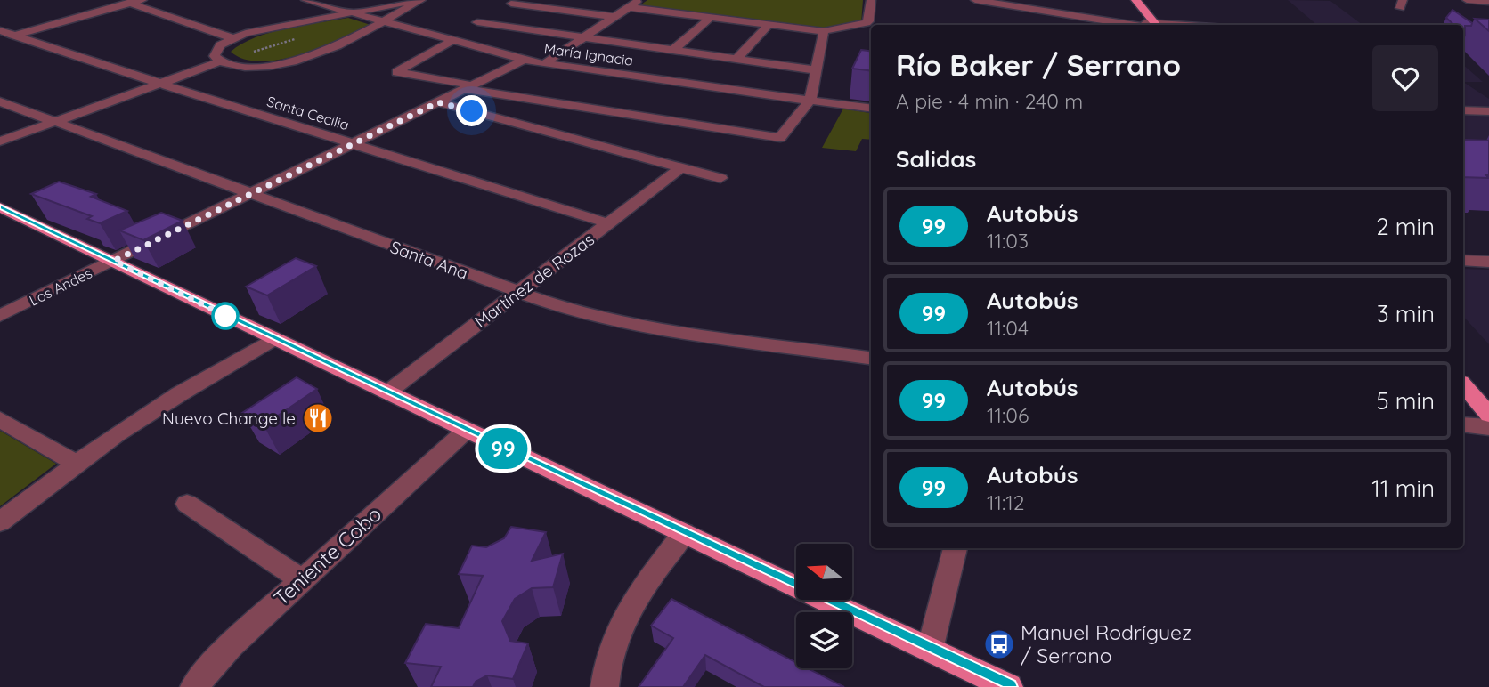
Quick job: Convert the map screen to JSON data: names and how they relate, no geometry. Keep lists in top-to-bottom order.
{
  "streets": {
    "street": [
      "María Ignacia",
      "Santa Cecilia",
      "Santa Ana",
      "Martínez de Rozas",
      "Los Andes",
      "Teniente Cobo"
    ]
  },
  "crossings": [
    ["María Ignacia", "Los Andes"],
    ["Santa Cecilia", "Martínez de Rozas"],
    ["Santa Cecilia", "Los Andes"],
    ["Santa Ana", "Martínez de Rozas"],
    ["Santa Ana", "Los Andes"]
  ],
  "places": {
    "restaurant": ["Nuevo Change le"],
    "bus stop": ["Manuel Rodríguez / Serrano"]
  },
  "lines": ["bus line 99"],
  "north": "left",
  "page": {
    "on_map": "99",
    "heading": [
      ["Río Baker / Serrano", "A pie · 4 min · 240 m"],
      "Salidas"
    ],
    "list": [
      {
        "mark": "99",
        "name": "Autobús",
        "note": "11:03",
        "value": "2 min"
      },
      {
        "mark": "99",
        "name": "Autobús",
        "note": "11:04",
        "value": "3 min"
      },
      {
        "mark": "99",
        "name": "Autobús",
        "note": "11:06",
        "value": "5 min"
      },
      {
        "mark": "99",
        "name": "Autobús",
        "note": "11:12",
        "value": "11 min"
      }
    ]
  }
}
